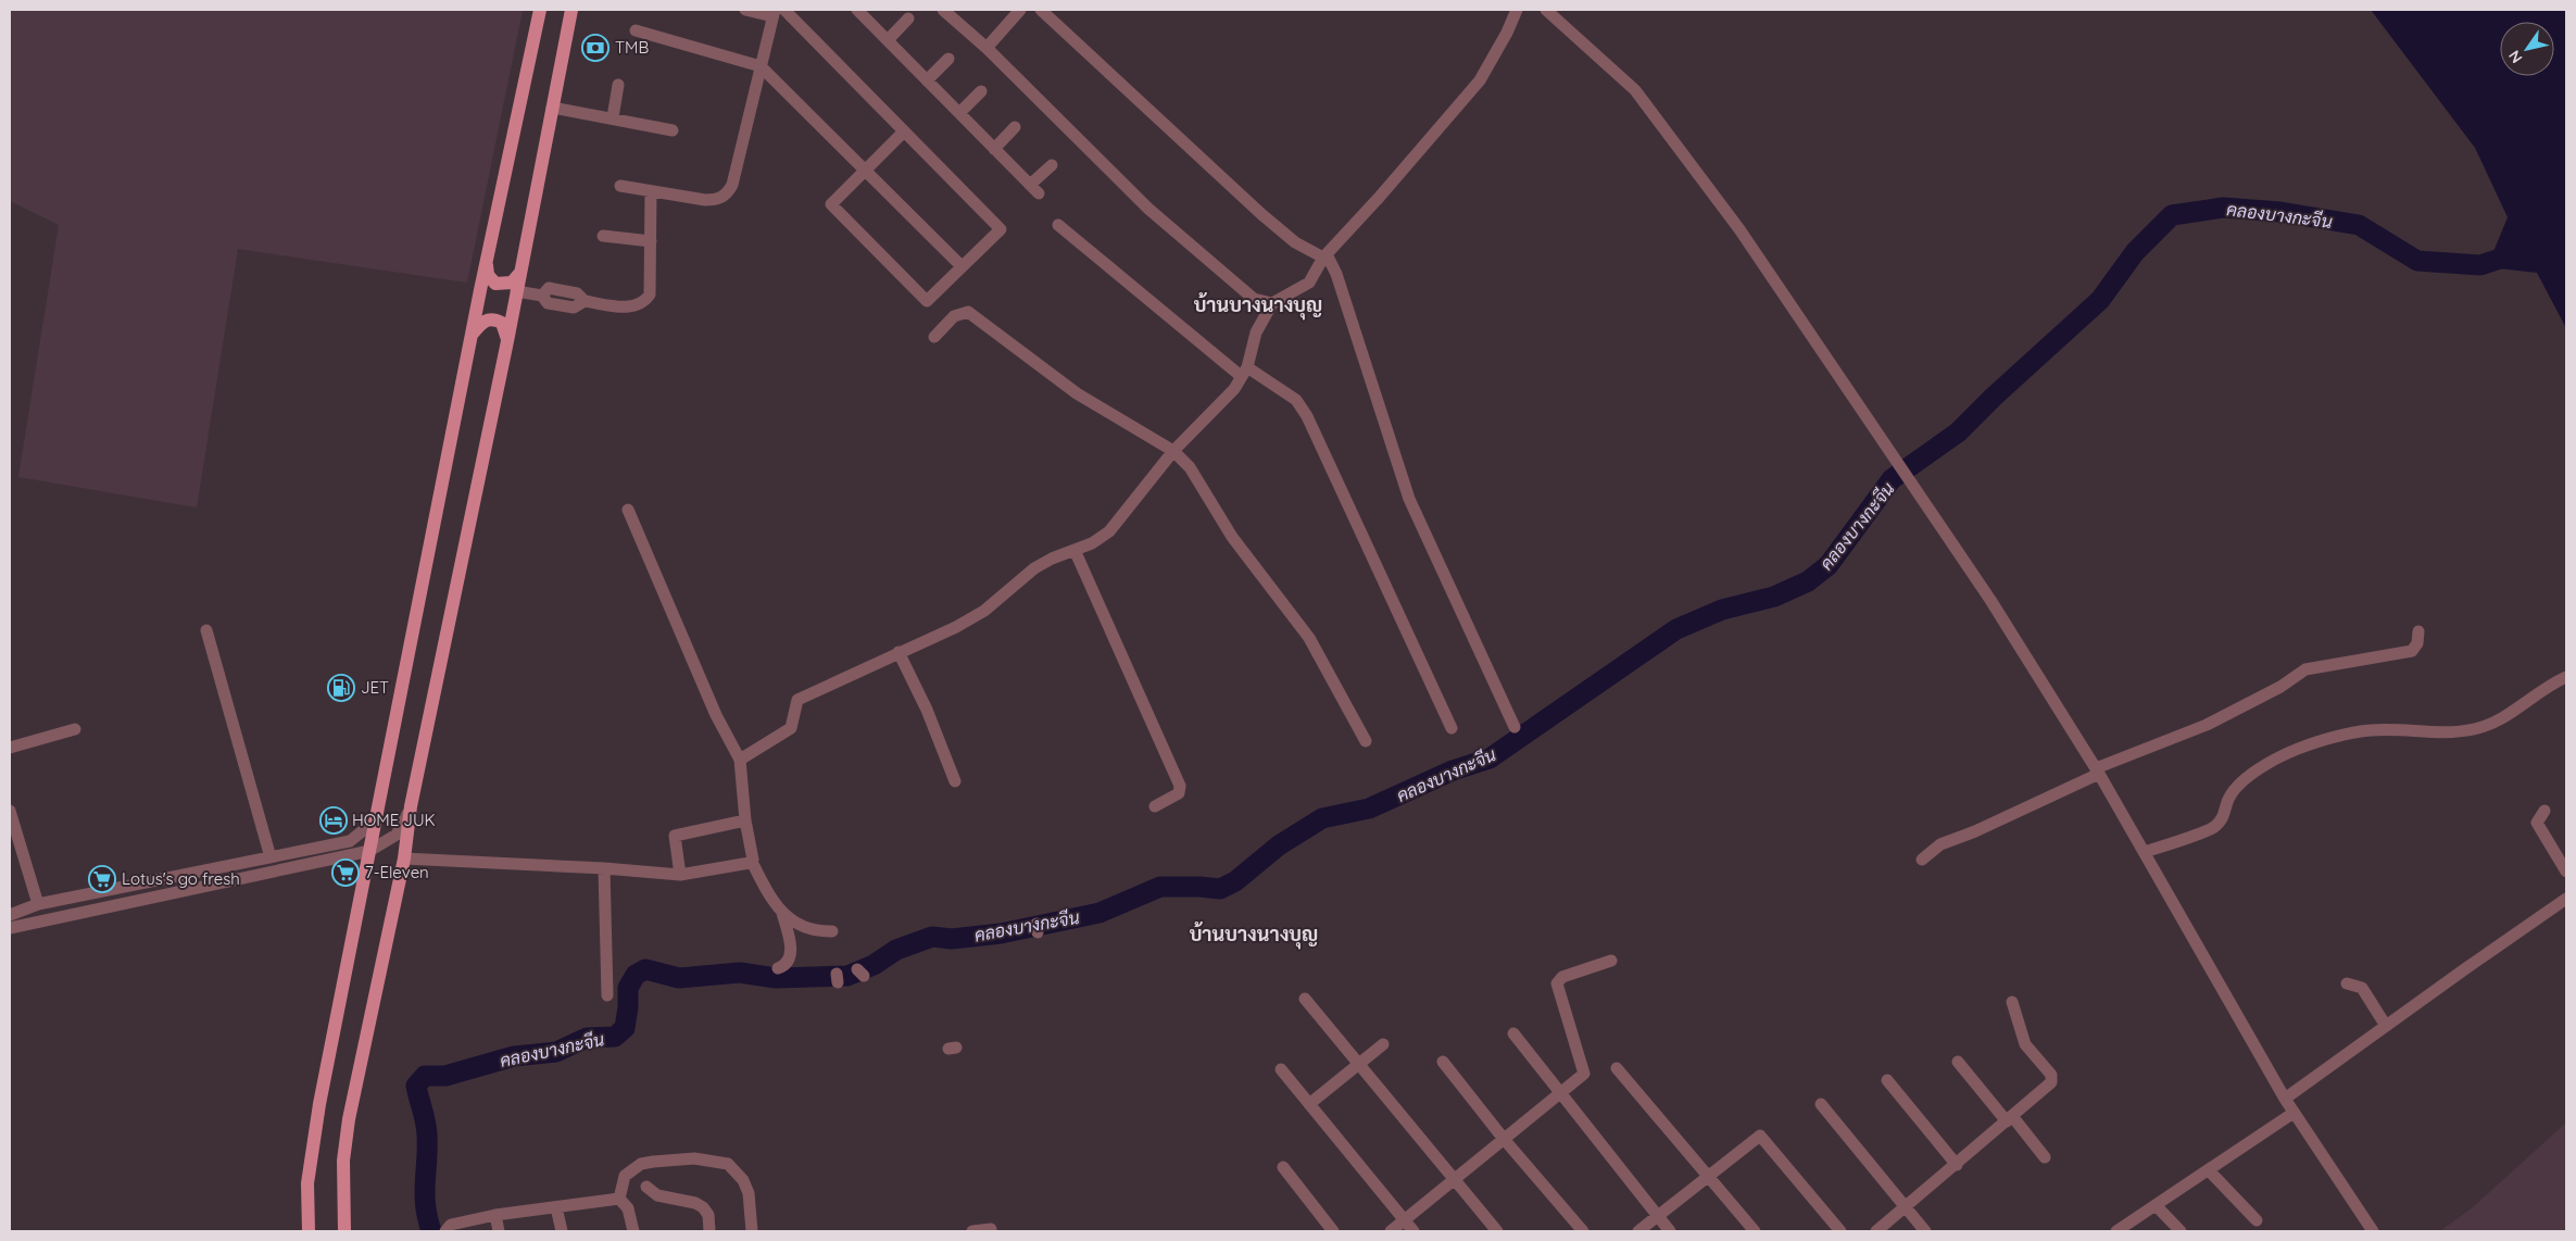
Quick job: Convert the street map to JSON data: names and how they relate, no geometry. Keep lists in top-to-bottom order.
{
  "districts": ["บ้านบางนางบุญ", "บ้านบางนางบุญ"],
  "water": ["คลองบางกะจีน"],
  "places": {
    "bank": ["TMB"],
    "fuel station": ["JET"],
    "hotel": ["HOME JUK"],
    "supermarket": ["7-Eleven", "Lotus's go fresh"]
  },
  "north": "bottom left"
}
